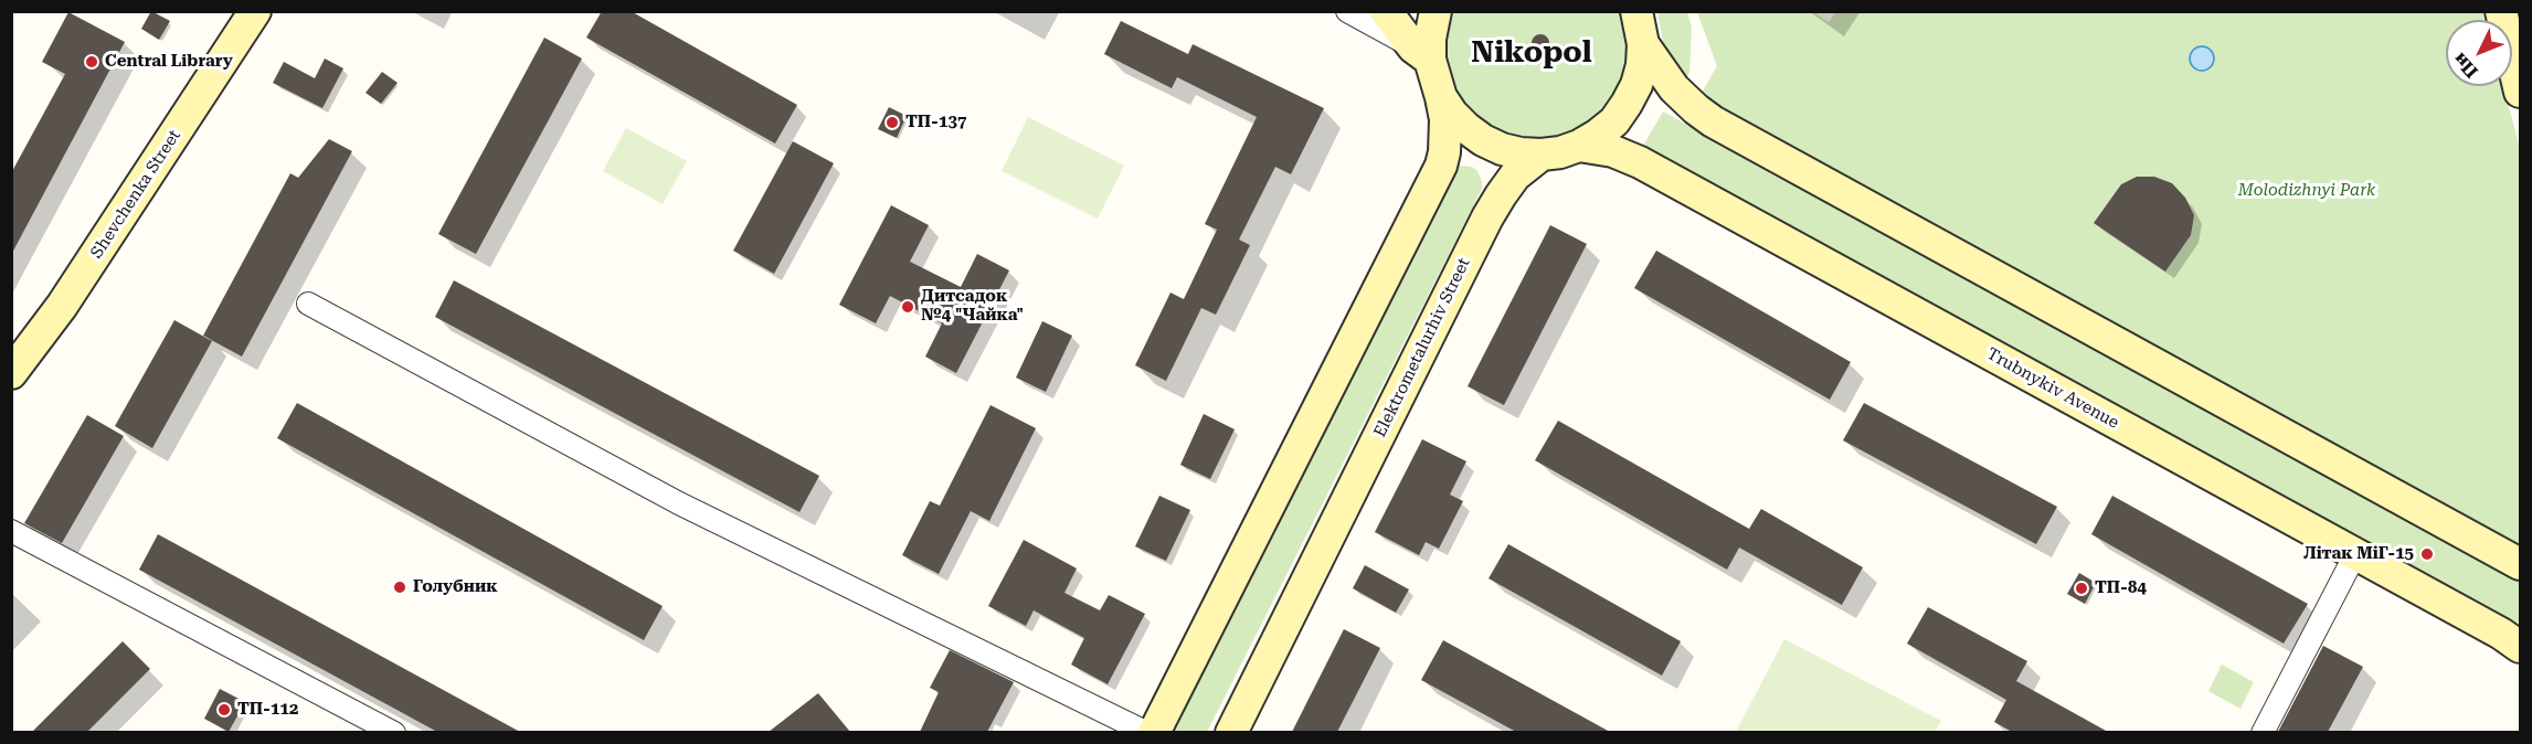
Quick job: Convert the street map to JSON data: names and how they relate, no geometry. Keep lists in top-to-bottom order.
{
  "streets": {
    "main road": ["Shevchenka Street", "Elektrometalurhiv Street", "Trubnykiv Avenue"]
  },
  "crossings": [
    ["Elektrometalurhiv Street", "Trubnykiv Avenue"]
  ],
  "districts": ["Nikopol"],
  "parks": ["Molodizhnyi Park"],
  "places": [
    "Central Library",
    "ТП-137",
    "Дитсадок №4 \"Чайка\"",
    "Літак МіГ-15",
    "Голубник",
    "ТП-84",
    "ТП-112"
  ],
  "north": "bottom left"
}
